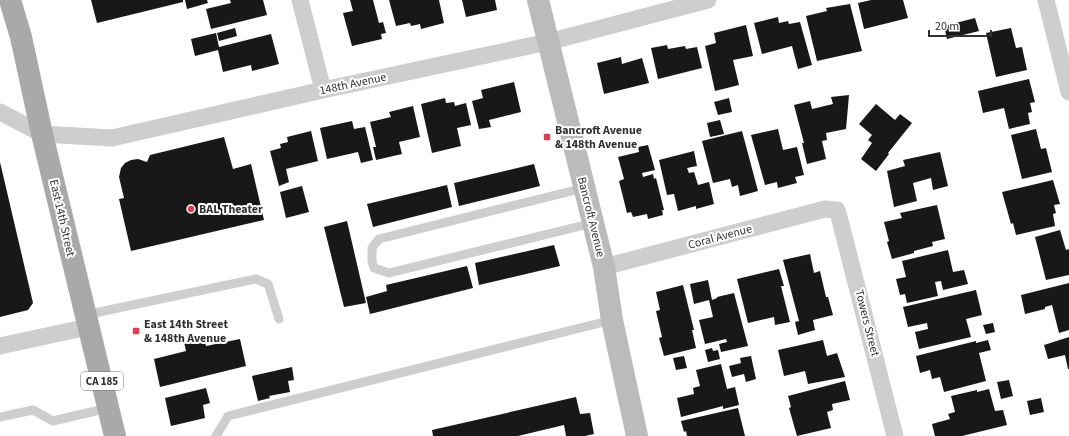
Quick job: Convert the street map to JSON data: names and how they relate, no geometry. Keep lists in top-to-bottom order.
{
  "streets": {
    "main road": ["Bancroft Avenue", "East 14th Street", "CA 185"],
    "street": ["148th Avenue", "Coral Avenue", "Towers Street"]
  },
  "crossings": [
    ["148th Avenue", "Bancroft Avenue"],
    ["148th Avenue", "East 14th Street"],
    ["Bancroft Avenue", "Coral Avenue"],
    ["Coral Avenue", "Towers Street"]
  ],
  "places": {
    "transit": ["Bancroft Avenue & 148th Avenue", "East 14th Street & 148th Avenue"],
    "other": ["BAL Theater"]
  },
  "scale_bar": "20 m"
}
